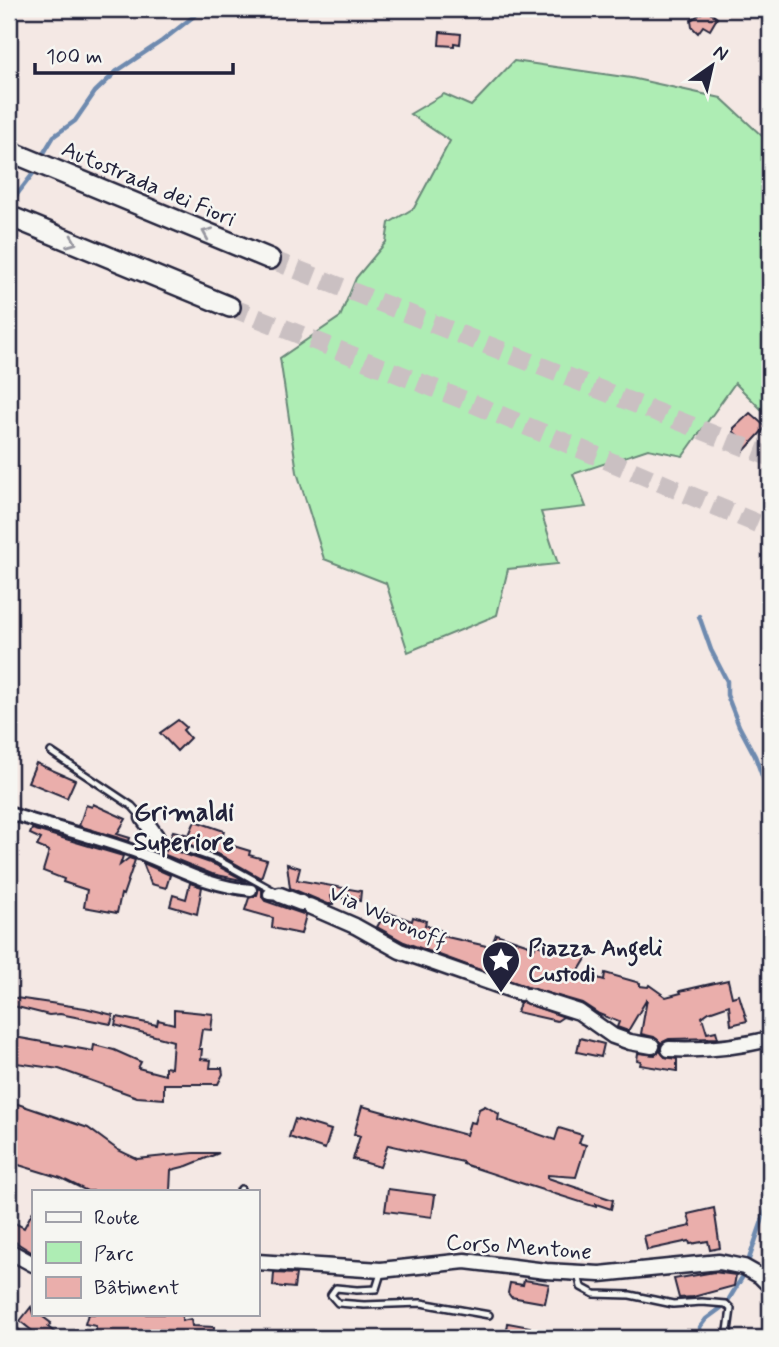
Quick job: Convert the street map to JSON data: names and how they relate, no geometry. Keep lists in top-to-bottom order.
{
  "streets": {
    "highway": ["Autostrada dei Fiori"],
    "main road": ["Via Woronoff", "Corso Mentone"]
  },
  "districts": ["Grimaldi Superiore"],
  "places": {
    "place": ["Piazza Angeli Custodi"]
  },
  "legend": ["Route", "Parc", "Bâtiment"],
  "scale_bar": "100 m",
  "north": "top right"
}
